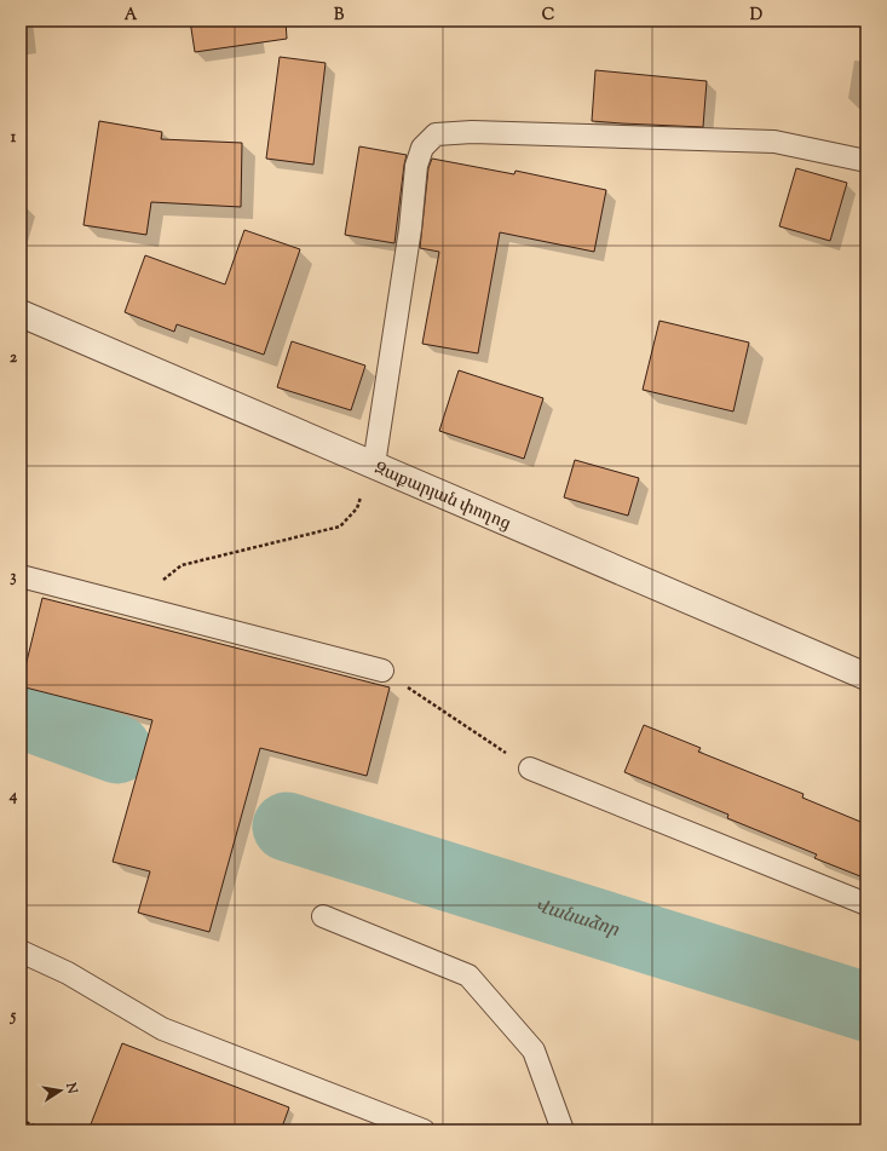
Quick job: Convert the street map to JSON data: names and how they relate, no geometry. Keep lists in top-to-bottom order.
{
  "streets": {
    "street": ["Զաքարյան փողոց"]
  },
  "water": ["Վանաձոր"],
  "north": "right",
  "grid": {
    "columns": [
      "A",
      "B",
      "C",
      "D"
    ],
    "rows": [
      "1",
      "2",
      "3",
      "4",
      "5"
    ]
  }
}
